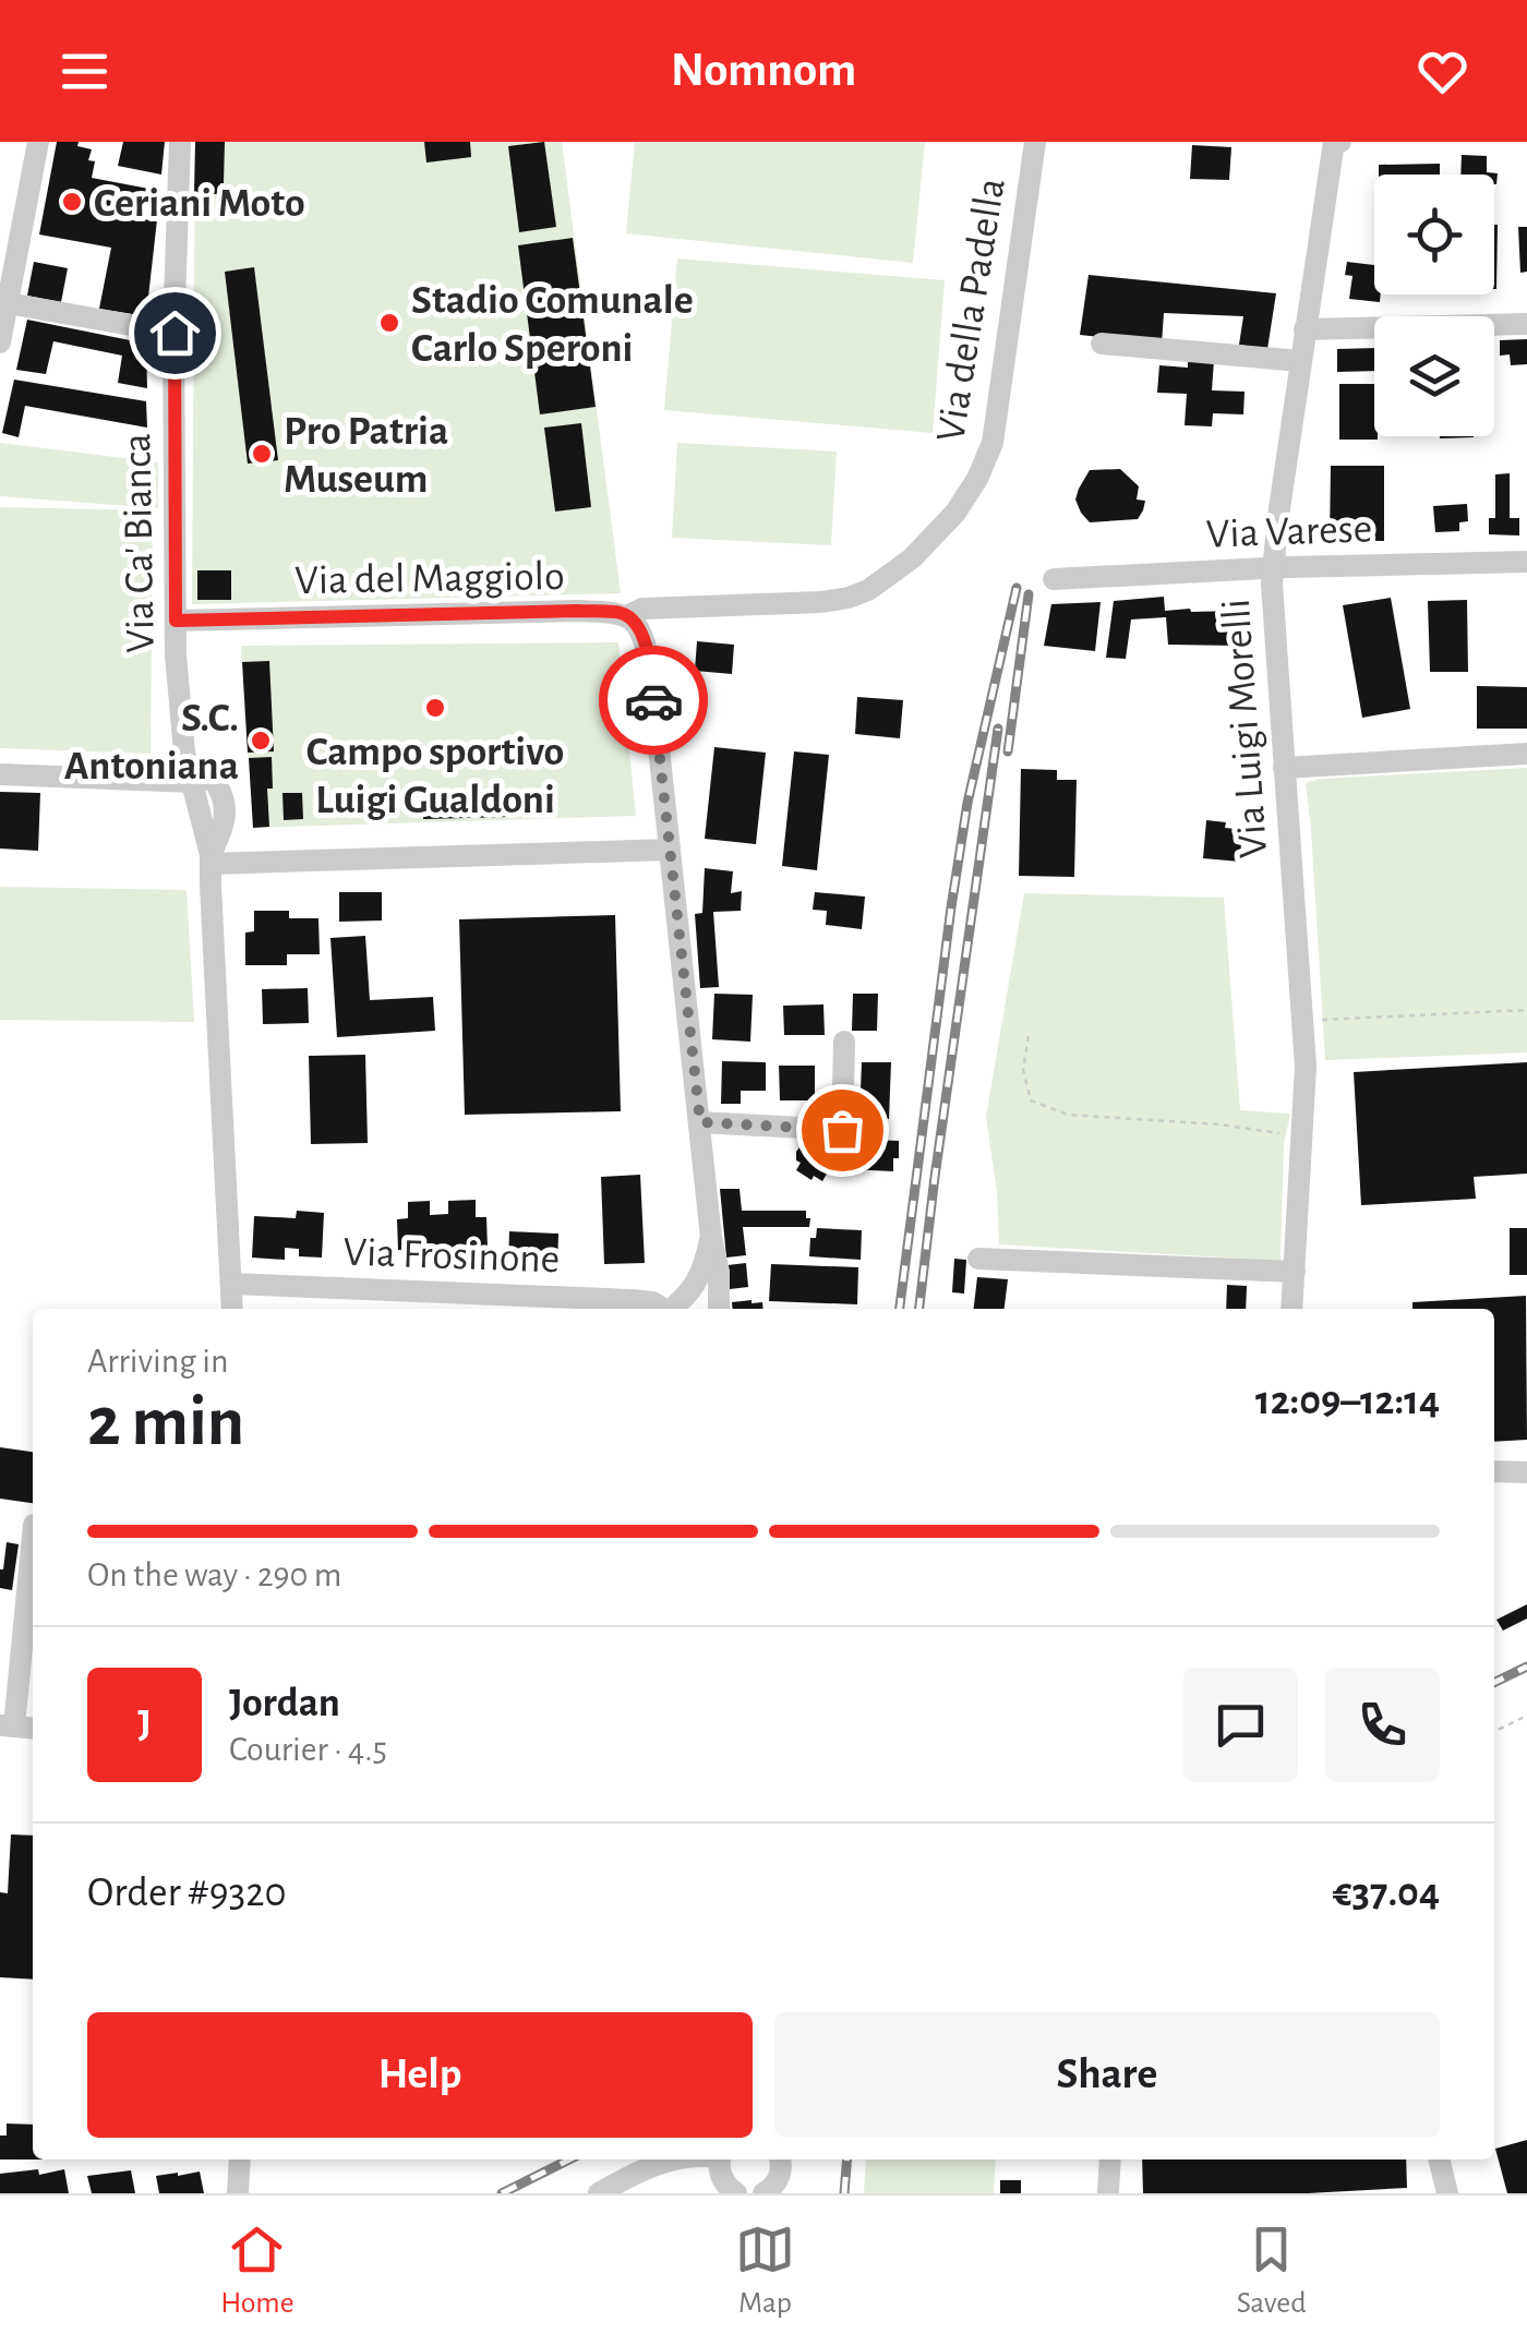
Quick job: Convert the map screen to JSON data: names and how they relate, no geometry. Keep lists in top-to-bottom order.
{
  "streets": {
    "street": [
      "Via della Padella",
      "Via Varese",
      "Via Ca' Bianca",
      "Via del Maggiolo",
      "Via Luigi Morelli",
      "Via Frosinone"
    ]
  },
  "crossings": [
    ["Via della Padella", "Via del Maggiolo"],
    ["Via Varese", "Via Luigi Morelli"],
    ["Via Ca' Bianca", "Via del Maggiolo"],
    ["Via Ca' Bianca", "Via Frosinone"]
  ],
  "places": [
    "Ceriani Moto",
    "Stadio Comunale Carlo Speroni",
    "Pro Patria Museum",
    "Campo sportivo Luigi Gualdoni",
    "S.C. Antoniana"
  ],
  "page": {
    "header": "Nomnom",
    "heading": ["2 min", "Arriving in", "12:09–12:14"],
    "panel": [
      "Jordan",
      "Courier · 4.5",
      "Order #9320",
      "€37.04"
    ],
    "bar": "On the way · 290 m",
    "round": "J",
    "buttons": ["Help", "Share"],
    "tabs": ["Home", "Map", "Saved"]
  }
}
